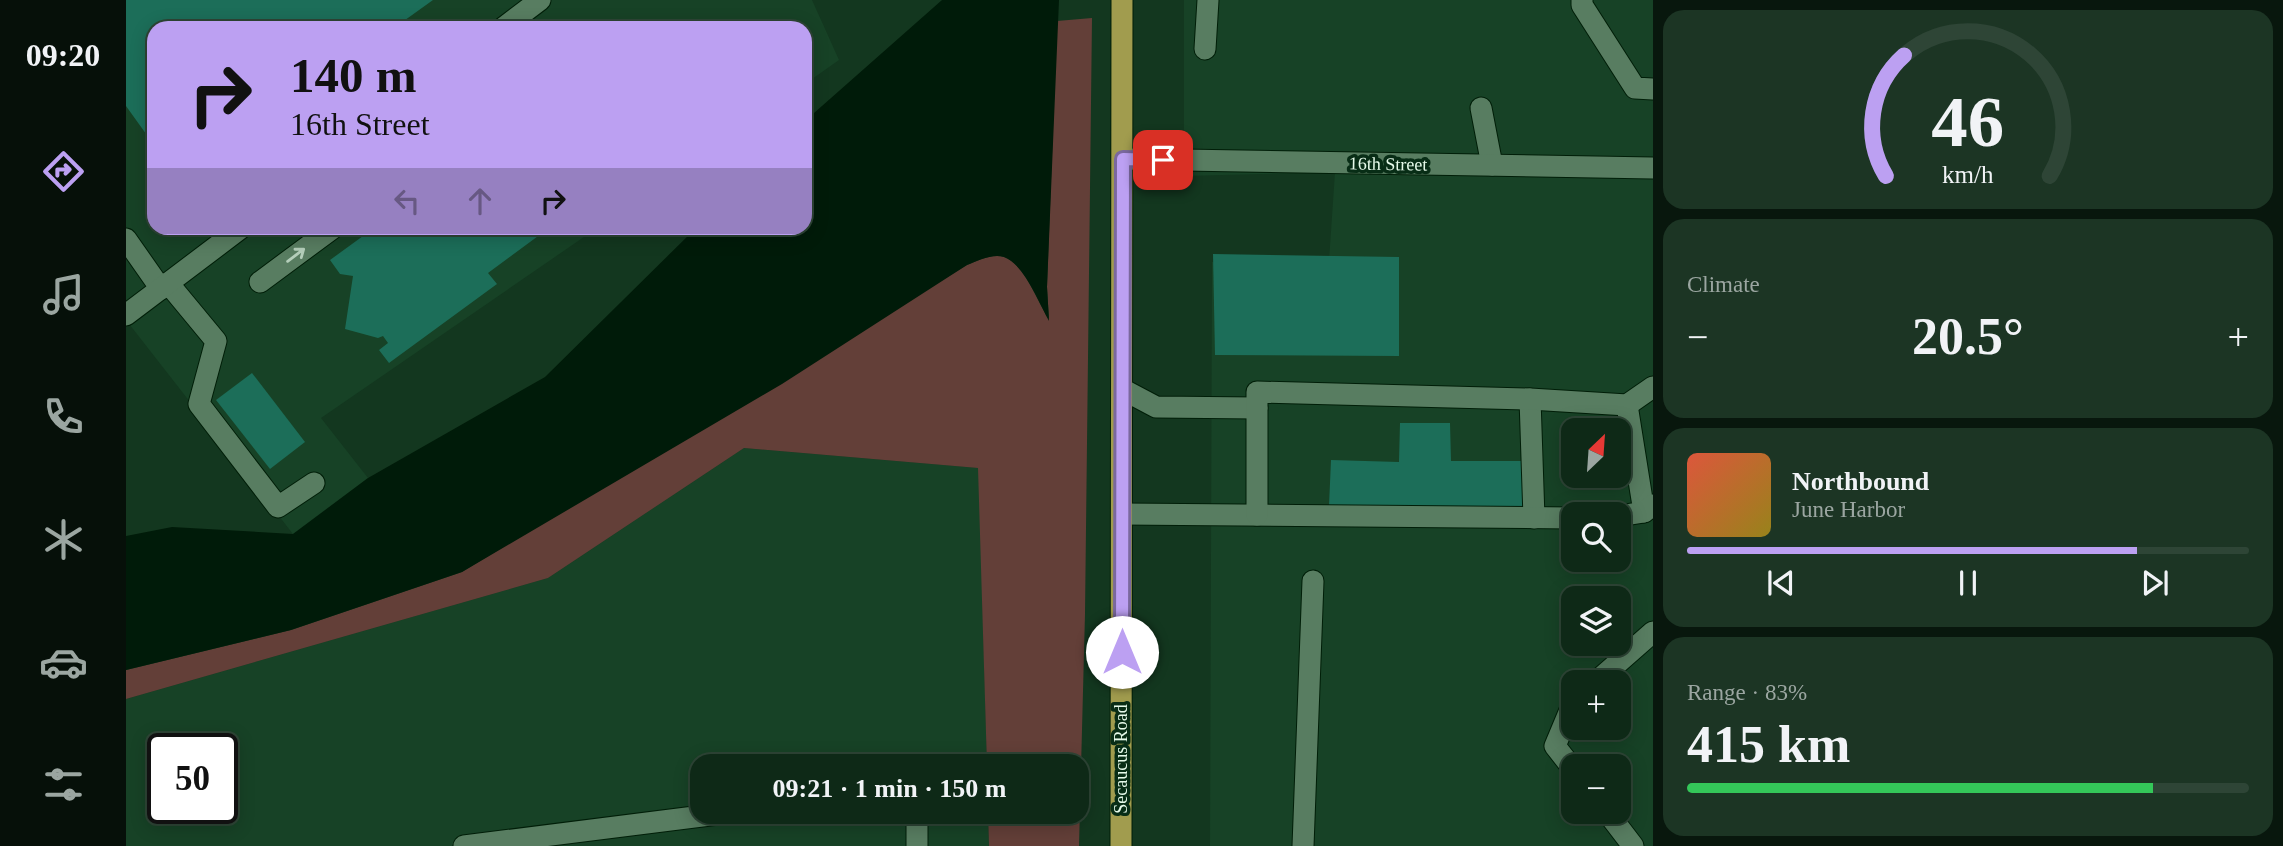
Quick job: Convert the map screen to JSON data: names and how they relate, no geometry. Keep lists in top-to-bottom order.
{
  "streets": {
    "main road": ["Secaucus Road"],
    "street": ["16th Street"]
  },
  "crossings": [
    ["16th Street", "Secaucus Road"]
  ],
  "north": "top right",
  "page": {
    "tabs": "09:20",
    "turn": ["140 m", "16th Street"],
    "tile": [
      "Climate",
      ["Range · 83%", "415 km"]
    ],
    "heat": ["−", "20.5°", "+"],
    "map_buttons": ["+", "−"],
    "song": ["Northbound", "June Harbor"],
    "limit": "50",
    "trip": "09:21 · 1 min · 150 m",
    "gauge": ["46", "km/h"]
  }
}
